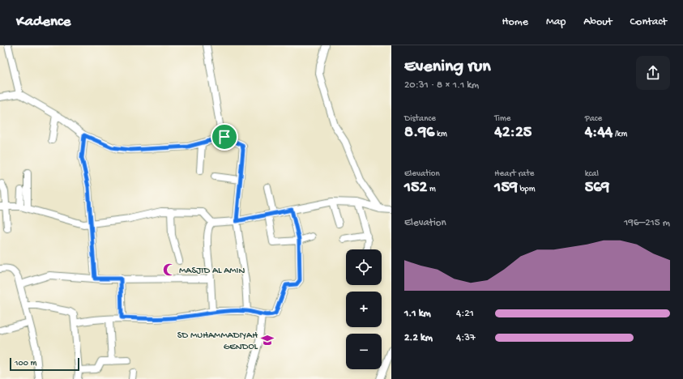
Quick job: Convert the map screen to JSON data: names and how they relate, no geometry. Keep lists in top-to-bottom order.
{
  "places": {
    "mosque": ["MASJID AL AMIN"],
    "school or university": ["SD MUHAMMADIYAH GENDOL"]
  },
  "scale_bar": "100 m",
  "page": {
    "header": "Kadence",
    "nav": [
      "Home",
      "Map",
      "About",
      "Contact"
    ],
    "heading": ["Evening run", "20:31 · 8 × 1.1 km"],
    "stats": [
      ["Distance", "8.96 km"],
      ["Time", "42:25"],
      ["Pace", "4:44 /km"],
      ["Elevation", "152 m"],
      ["Heart rate", "159 bpm"],
      ["kcal", "569"]
    ],
    "chart": ["Elevation", "196–215 m"],
    "map_buttons": ["+", "−"],
    "list": [
      {
        "name": "1.1 km",
        "note": "4:21"
      },
      {
        "name": "2.2 km",
        "note": "4:37"
      }
    ],
    "scale": "100 m"
  }
}
